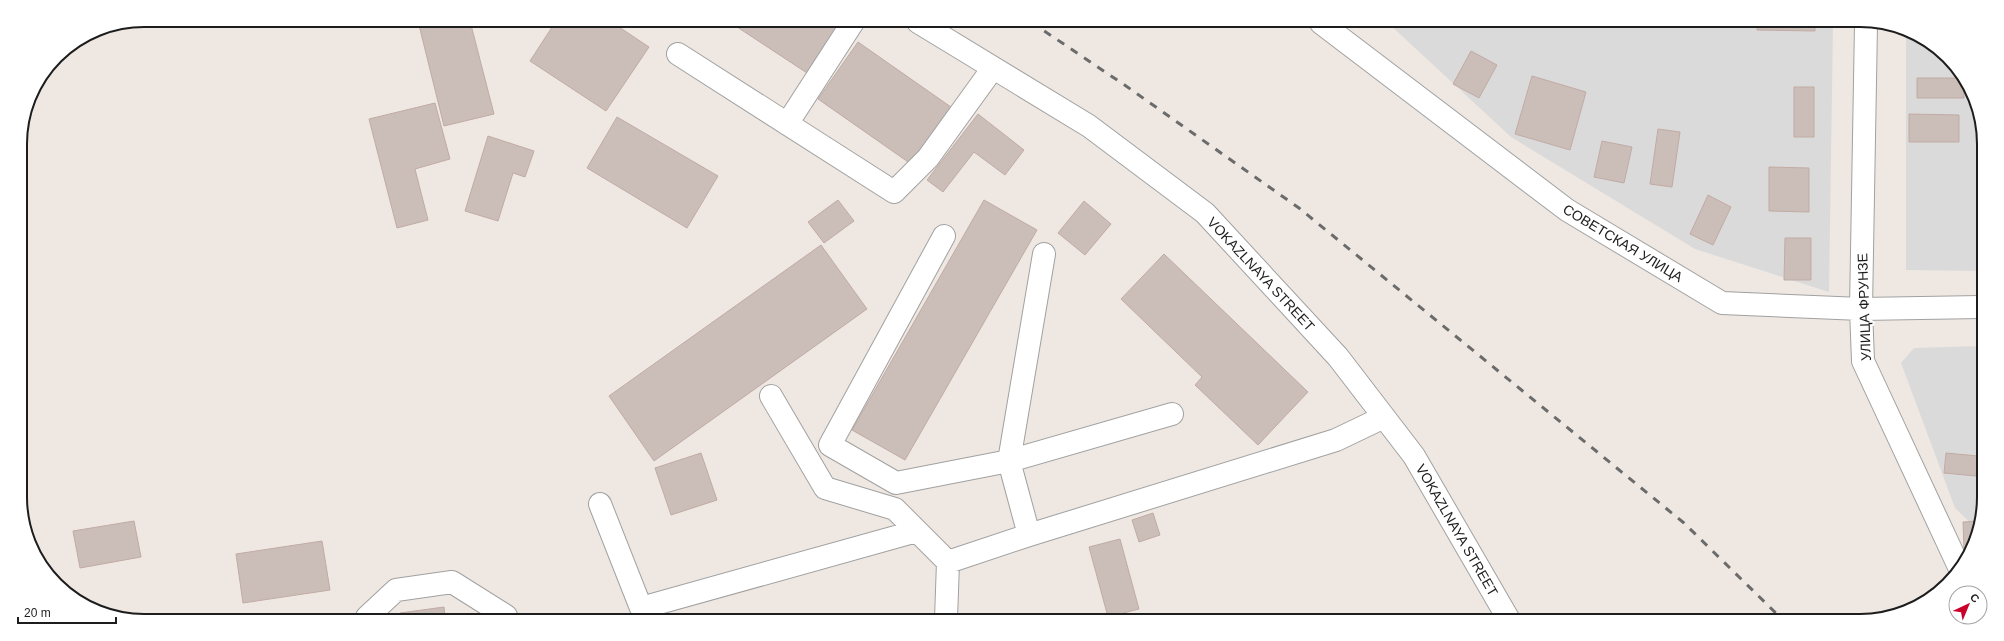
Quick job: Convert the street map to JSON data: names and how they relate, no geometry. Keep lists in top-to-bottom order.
{
  "streets": {
    "street": ["СОВЕТСКАЯ УЛИЦА", "VOKAZLNAYA STREET", "УЛИЦА ФРУНЗЕ"]
  },
  "crossings": [
    ["СОВЕТСКАЯ УЛИЦА", "УЛИЦА ФРУНЗЕ"]
  ],
  "scale_bar": "20 m",
  "north": "top right"
}
